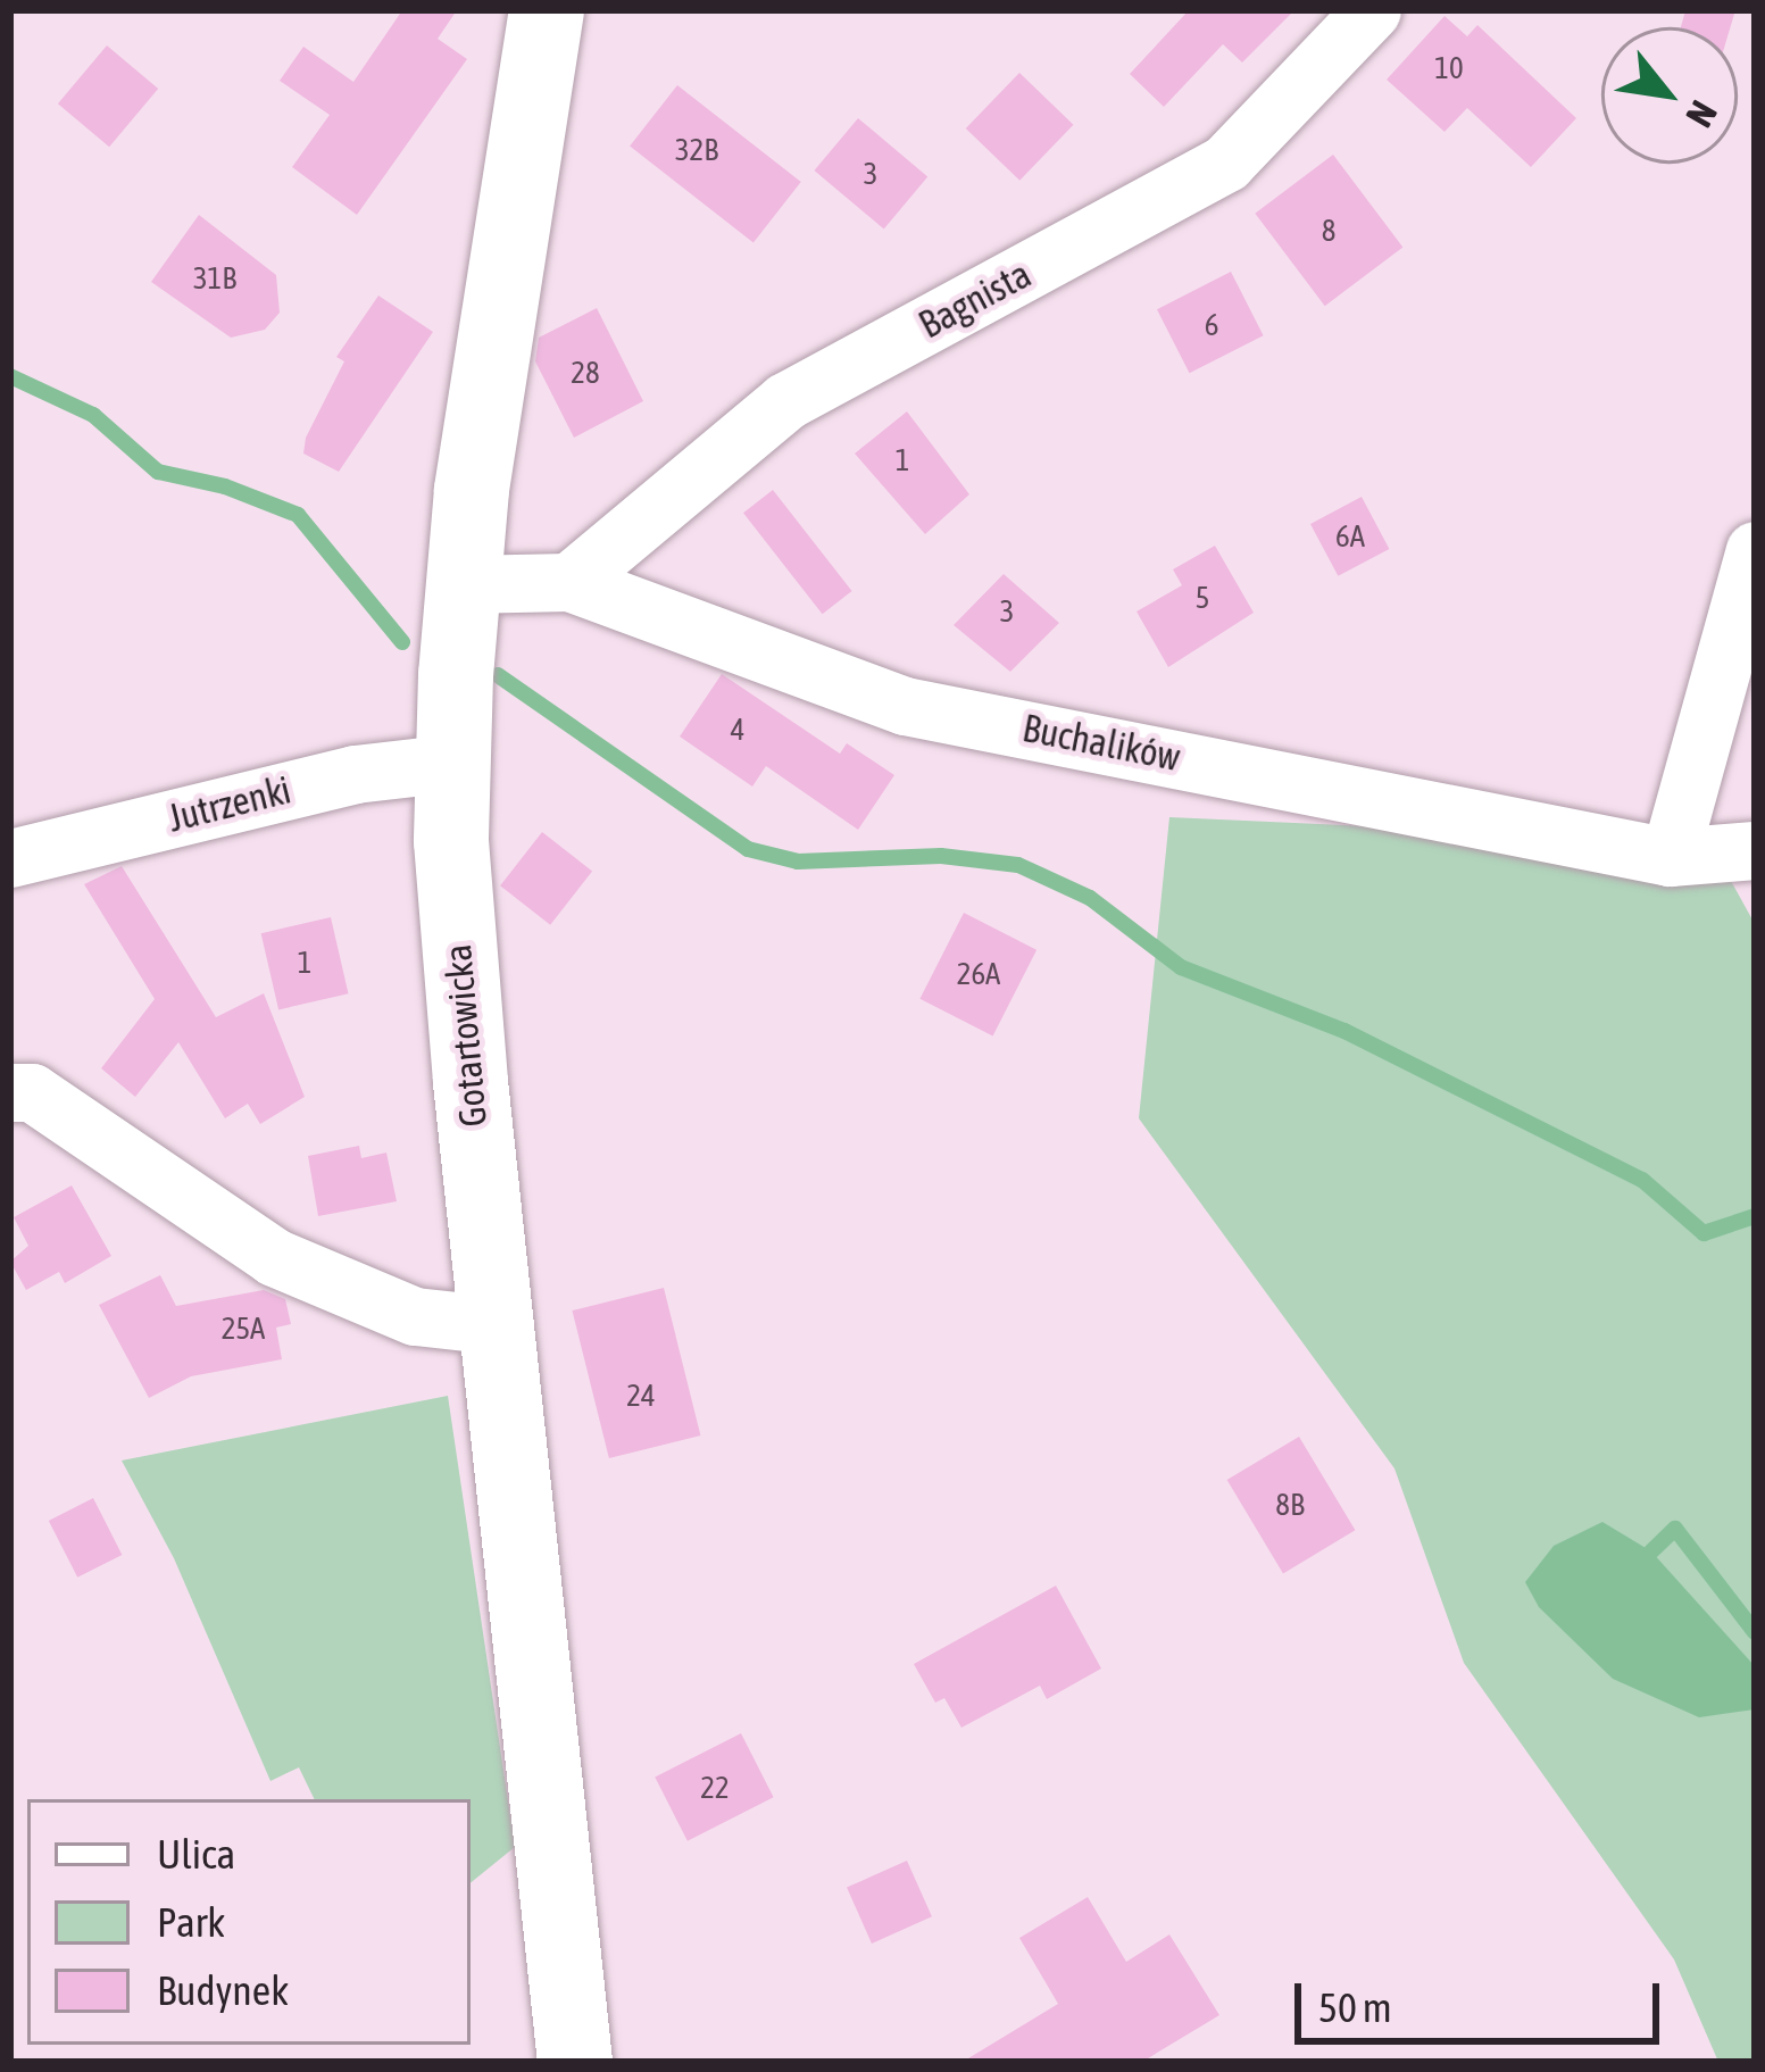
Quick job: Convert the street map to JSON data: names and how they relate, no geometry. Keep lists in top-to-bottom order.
{
  "streets": {
    "street": [
      "Bagnista",
      "Buchalików",
      "Jutrzenki",
      "Gotartowicka"
    ]
  },
  "crossings": [
    ["Bagnista", "Buchalików"],
    ["Buchalików", "Gotartowicka"],
    ["Jutrzenki", "Gotartowicka"]
  ],
  "house_numbers": [
    "10",
    "32B",
    "3",
    "8",
    "31B",
    "6",
    "28",
    "1",
    "6A",
    "5",
    "3",
    "4",
    "1",
    "26A",
    "25A",
    "24",
    "8B",
    "22"
  ],
  "legend": ["Ulica", "Park", "Budynek"],
  "scale_bar": "50 m",
  "north": "bottom right"
}
